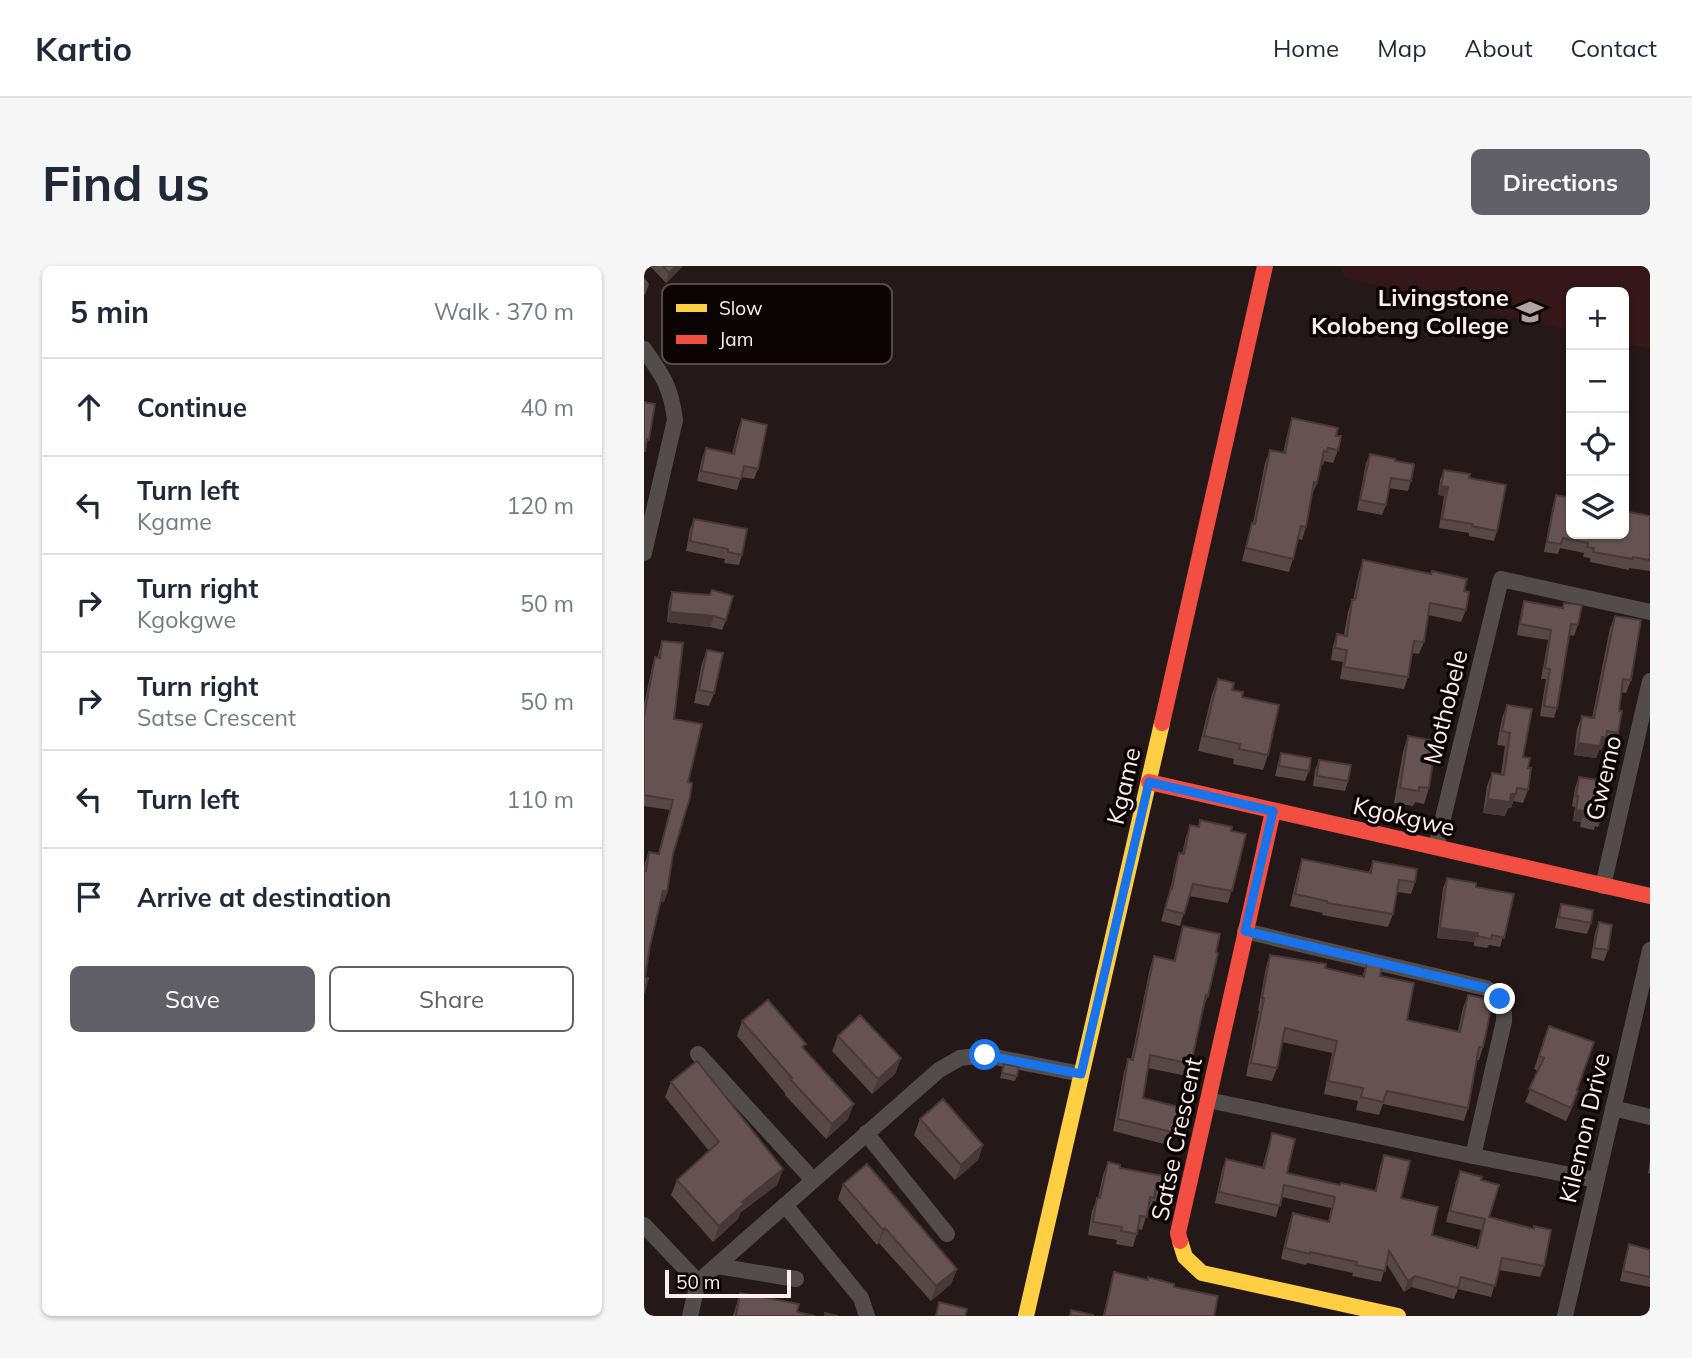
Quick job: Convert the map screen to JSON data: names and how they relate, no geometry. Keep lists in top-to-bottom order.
{
  "streets": {
    "street": [
      "Mothobele",
      "Gwemo",
      "Kgame",
      "Kgokgwe",
      "Kilemon Drive",
      "Satse Crescent"
    ]
  },
  "crossings": [
    ["Mothobele", "Kgokgwe"],
    ["Gwemo", "Kgokgwe"],
    ["Kgame", "Kgokgwe"],
    ["Kgokgwe", "Satse Crescent"]
  ],
  "places": {
    "school or university": ["Livingstone Kolobeng College"]
  },
  "legend": ["Slow", "Jam"],
  "scale_bar": "50 m",
  "page": {
    "header": "Kartio",
    "nav": [
      "Home",
      "Map",
      "About",
      "Contact"
    ],
    "buttons": [
      "Directions",
      ["Save", "Share"]
    ],
    "title": "Find us",
    "heading": ["5 min", "Walk · 370 m"],
    "map_buttons": ["+", "−"],
    "list": [
      ["Continue", "40 m"],
      ["Turn left", "Kgame", "120 m"],
      ["Turn right", "Kgokgwe", "50 m"],
      ["Turn right", "Satse Crescent", "50 m"],
      ["Turn left", "110 m"],
      "Arrive at destination"
    ],
    "scale": "50 m"
  }
}
